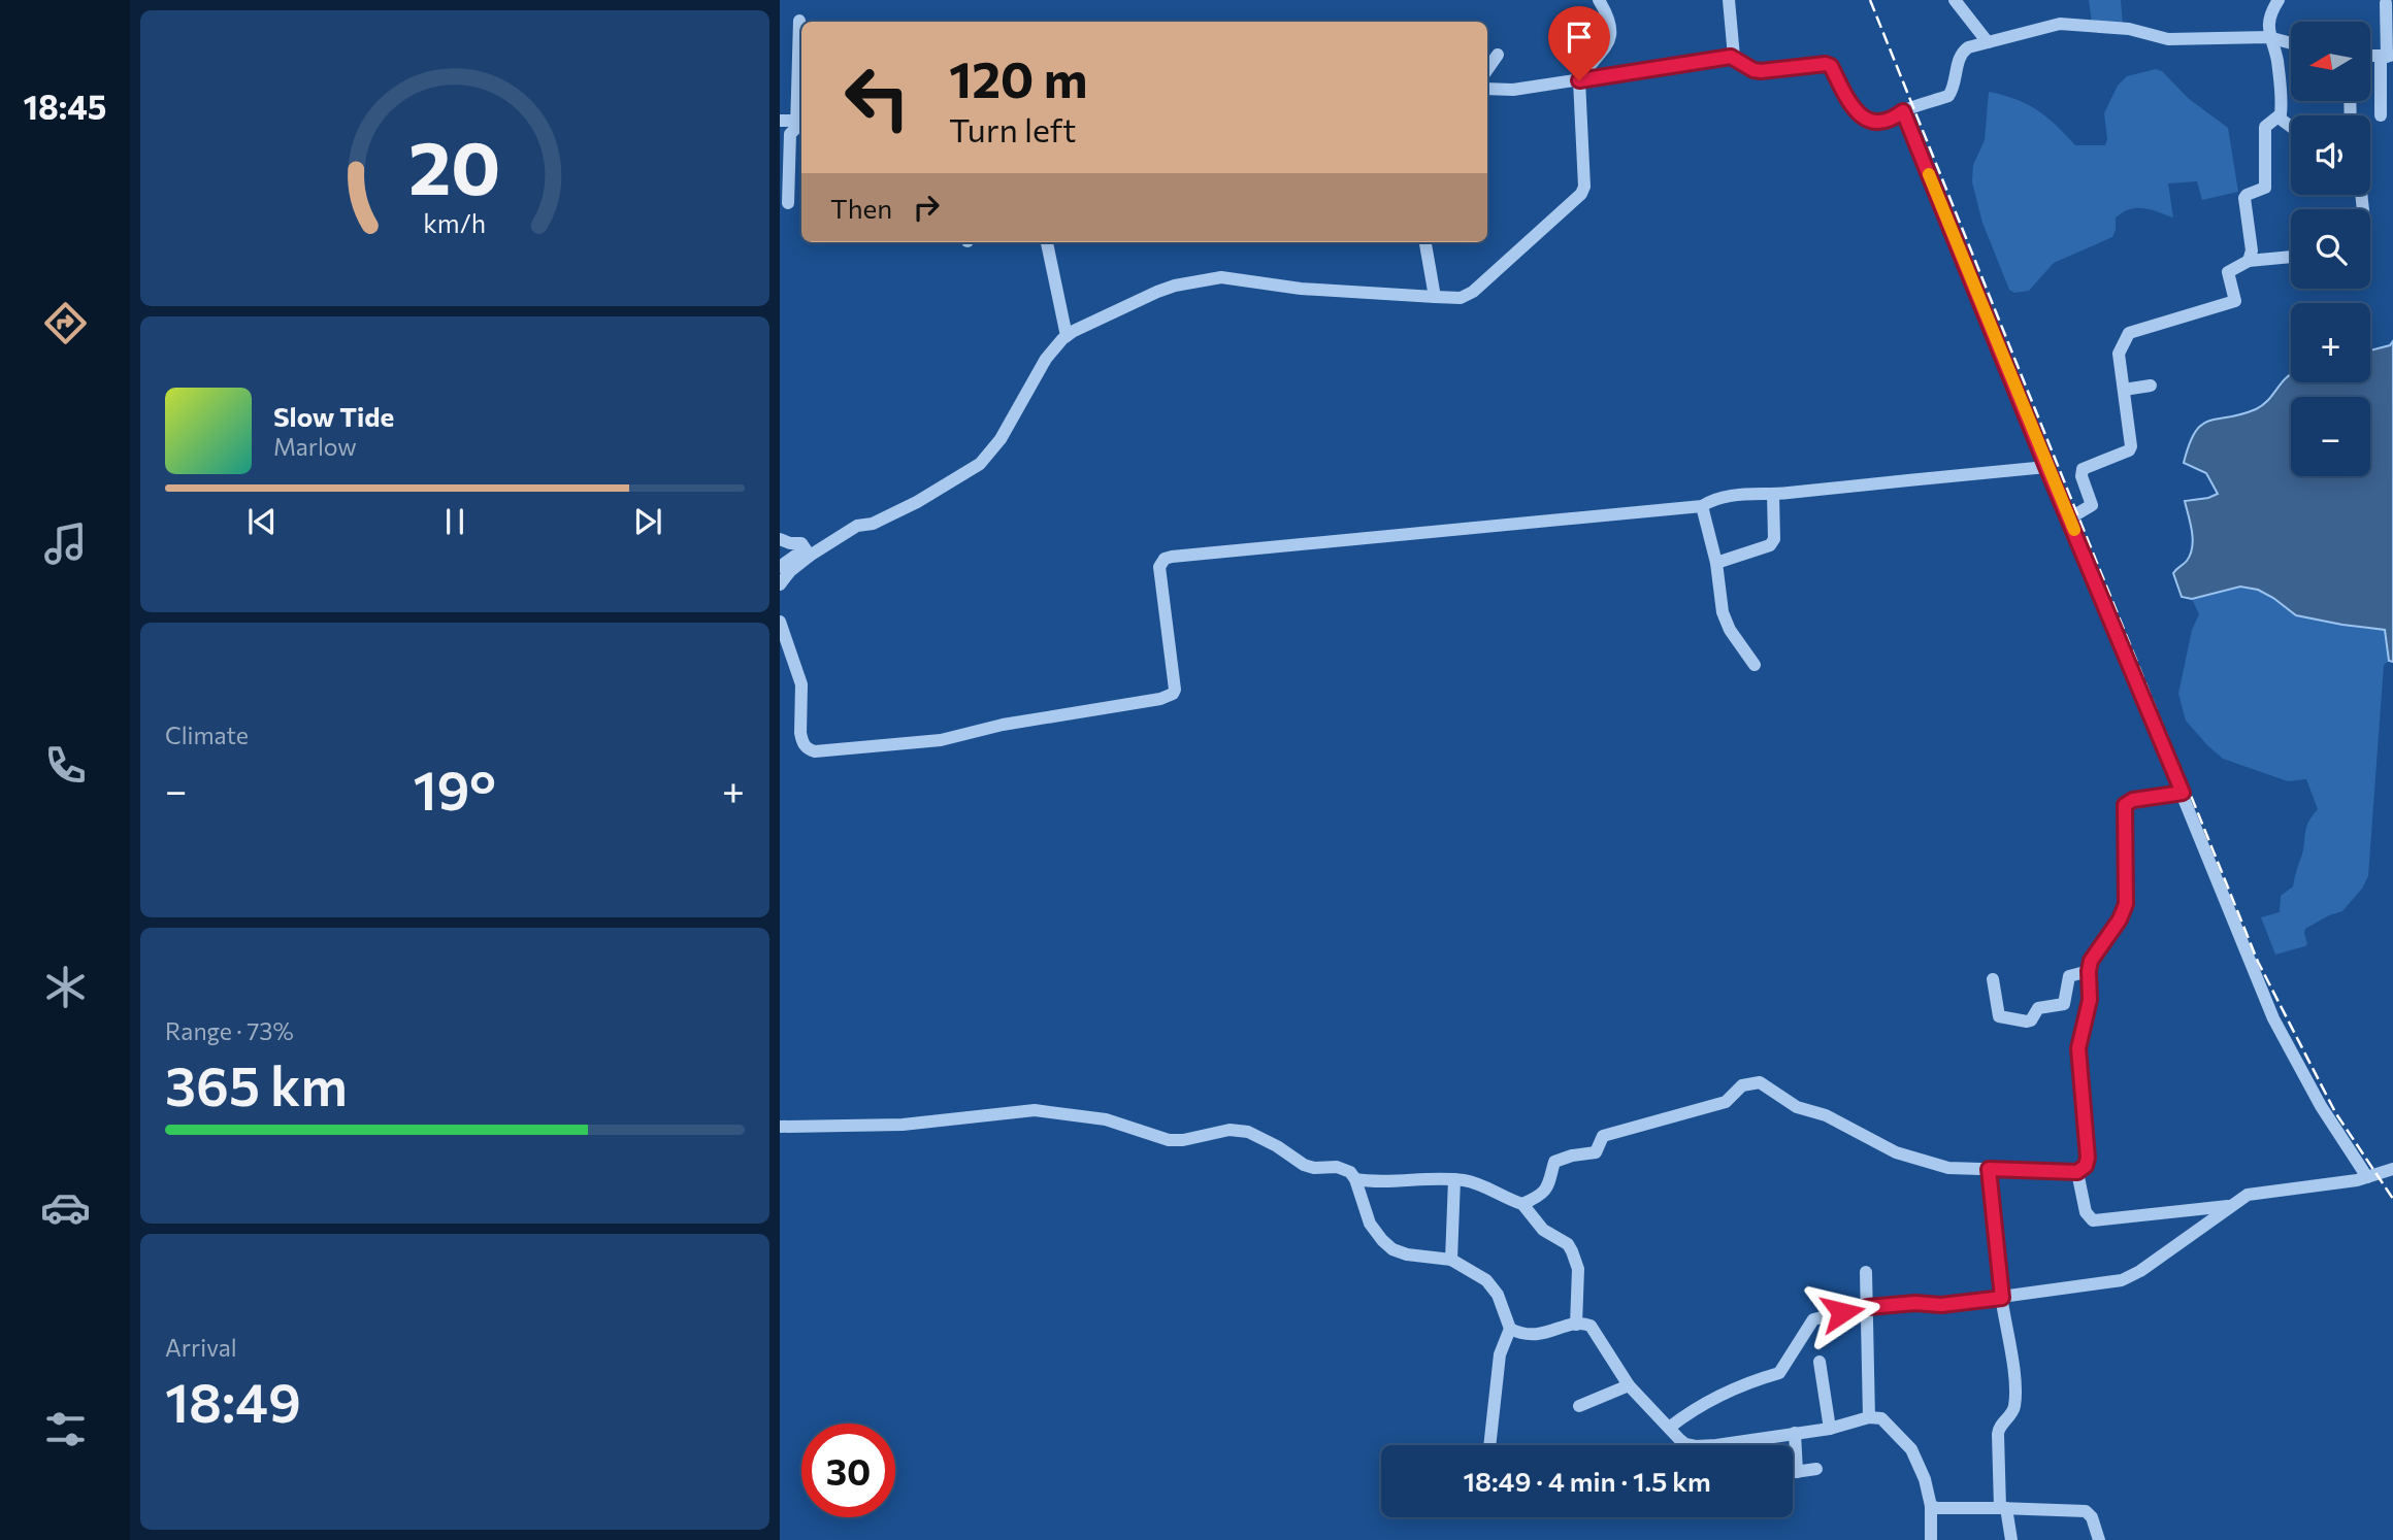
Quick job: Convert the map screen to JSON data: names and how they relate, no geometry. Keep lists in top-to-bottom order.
{
  "north": "left",
  "page": {
    "tabs": "18:45",
    "map_buttons": ["+", "−"],
    "turn": ["120 m", "Turn left"],
    "then": "Then",
    "song": ["Slow Tide", "Marlow"],
    "tile": [
      "Climate",
      ["Range · 73%", "365 km"],
      ["Arrival", "18:49"]
    ],
    "heat": ["−", "19°", "+"],
    "limit": "30",
    "trip": "18:49 · 4 min · 1.5 km",
    "gauge": ["20", "km/h"]
  }
}
